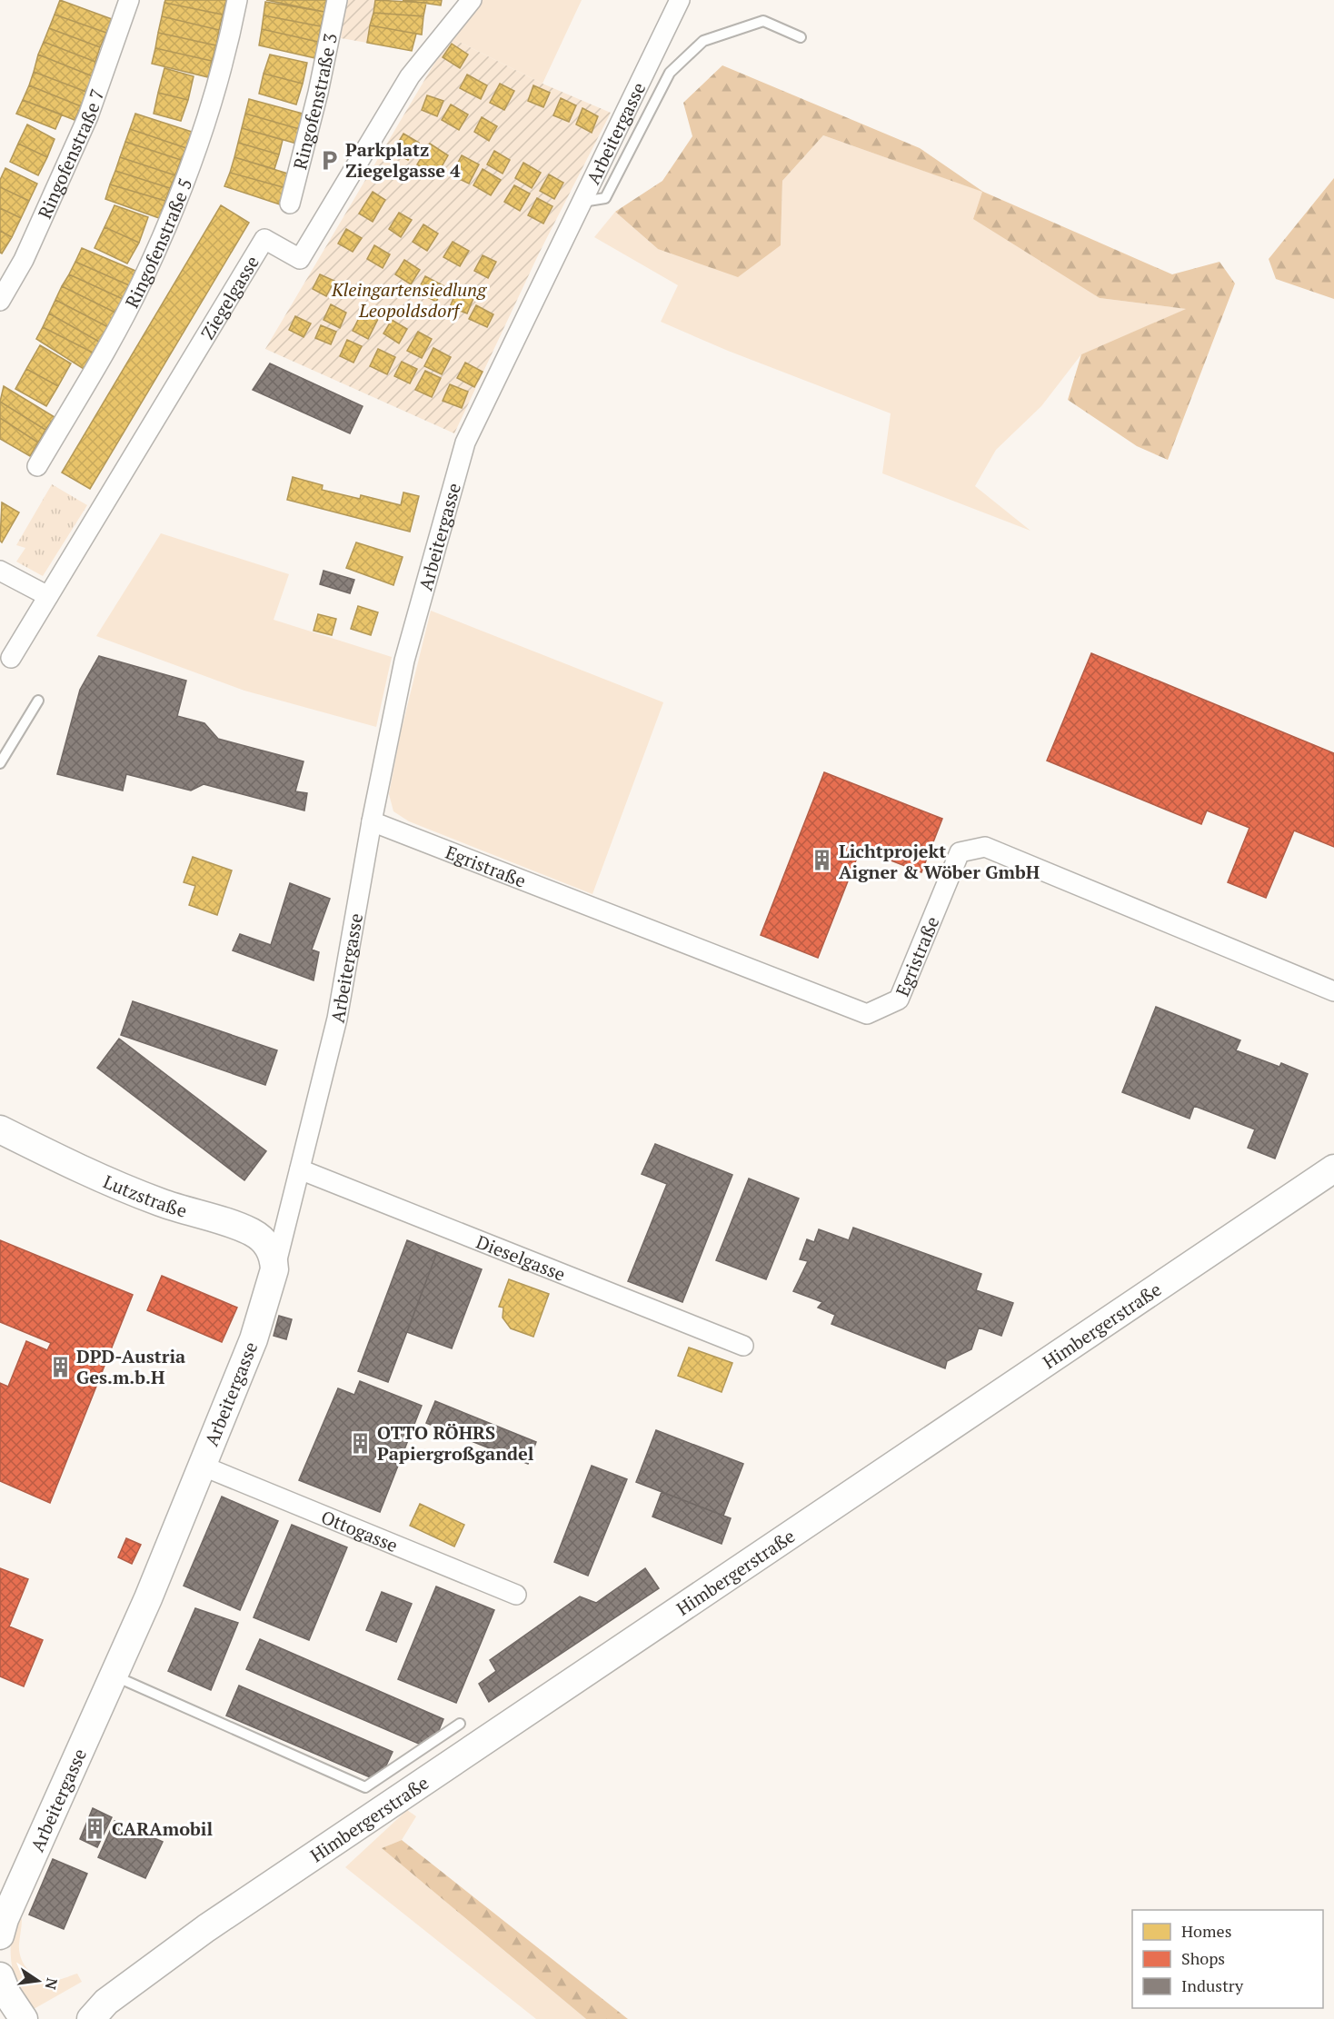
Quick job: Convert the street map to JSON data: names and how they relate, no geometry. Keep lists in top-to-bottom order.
{
  "streets": {
    "street": [
      "Ringofenstraße 3",
      "Arbeitergasse",
      "Ringofenstraße 7",
      "Ringofenstraße 5",
      "Ziegelgasse",
      "Egristraße",
      "Lutzstraße",
      "Dieselgasse",
      "Himbergerstraße",
      "Ottogasse"
    ]
  },
  "crossings": [
    ["Arbeitergasse", "Egristraße"],
    ["Arbeitergasse", "Lutzstraße"],
    ["Arbeitergasse", "Dieselgasse"],
    ["Arbeitergasse", "Ottogasse"]
  ],
  "parks": ["Kleingartensiedlung Leopoldsdorf"],
  "places": {
    "parking": ["Parkplatz Ziegelgasse 4"],
    "building": [
      "Lichtprojekt Aigner & Wöber GmbH",
      "DPD-Austria Ges.m.b.H",
      "OTTO RÖHRS Papiergroßgandel",
      "CARAmobil"
    ]
  },
  "legend": ["Homes", "Shops", "Industry"],
  "north": "right"
}
